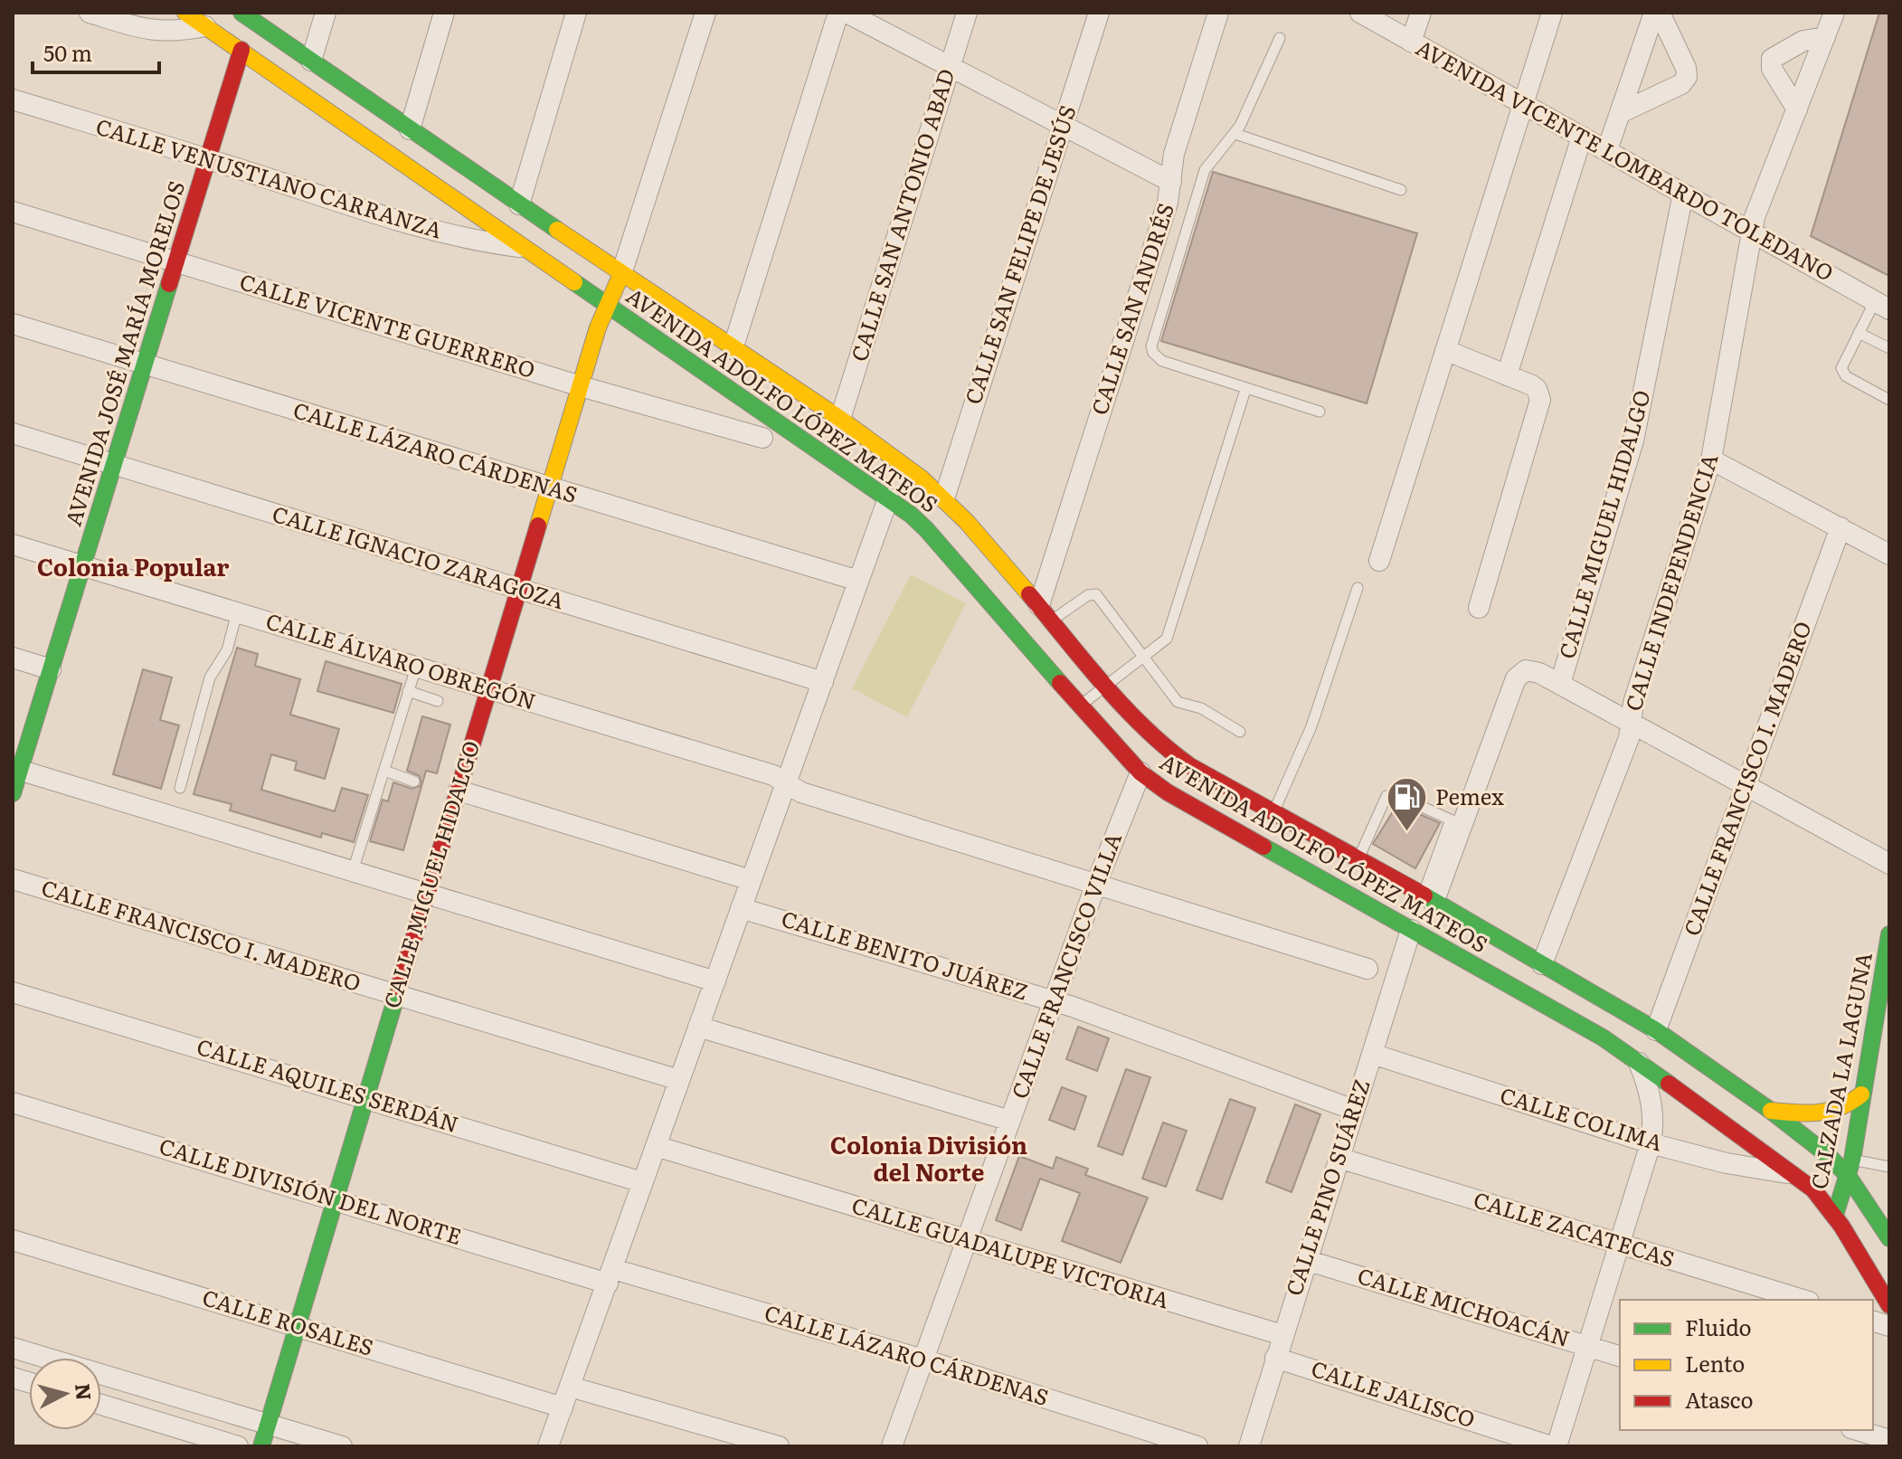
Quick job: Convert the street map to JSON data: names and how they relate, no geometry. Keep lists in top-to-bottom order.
{
  "streets": {
    "main road": [
      "AVENIDA JOSÉ MARÍA MORELOS",
      "AVENIDA ADOLFO LÓPEZ MATEOS",
      "CALLE MIGUEL HIDALGO",
      "CALZADA LA LAGUNA"
    ],
    "street": [
      "AVENIDA VICENTE LOMBARDO TOLEDANO",
      "CALLE VENUSTIANO CARRANZA",
      "CALLE SAN ANTONIO ABAD",
      "CALLE SAN FELIPE DE JESÚS",
      "CALLE SAN ANDRÉS",
      "CALLE VICENTE GUERRERO",
      "CALLE LÁZARO CÁRDENAS",
      "CALLE IGNACIO ZARAGOZA",
      "CALLE INDEPENDENCIA",
      "CALLE ÁLVARO OBREGÓN",
      "CALLE FRANCISCO I. MADERO",
      "CALLE BENITO JUÁREZ",
      "CALLE FRANCISCO VILLA",
      "CALLE AQUILES SERDÁN",
      "CALLE COLIMA",
      "CALLE PINO SUÁREZ",
      "CALLE DIVISIÓN DEL NORTE",
      "CALLE ZACATECAS",
      "CALLE GUADALUPE VICTORIA",
      "CALLE MICHOACÁN",
      "CALLE ROSALES",
      "CALLE JALISCO"
    ]
  },
  "crossings": [
    ["AVENIDA VICENTE LOMBARDO TOLEDANO", "CALLE MIGUEL HIDALGO"],
    ["AVENIDA VICENTE LOMBARDO TOLEDANO", "CALLE INDEPENDENCIA"],
    ["CALLE VENUSTIANO CARRANZA", "AVENIDA JOSÉ MARÍA MORELOS"],
    ["CALLE VENUSTIANO CARRANZA", "AVENIDA ADOLFO LÓPEZ MATEOS"],
    ["CALLE SAN ANTONIO ABAD", "AVENIDA ADOLFO LÓPEZ MATEOS"],
    ["CALLE SAN FELIPE DE JESÚS", "AVENIDA ADOLFO LÓPEZ MATEOS"],
    ["CALLE SAN ANDRÉS", "AVENIDA ADOLFO LÓPEZ MATEOS"],
    ["CALLE VICENTE GUERRERO", "AVENIDA JOSÉ MARÍA MORELOS"],
    ["CALLE VICENTE GUERRERO", "CALLE MIGUEL HIDALGO"],
    ["AVENIDA JOSÉ MARÍA MORELOS", "AVENIDA ADOLFO LÓPEZ MATEOS"],
    ["AVENIDA JOSÉ MARÍA MORELOS", "CALLE LÁZARO CÁRDENAS"],
    ["AVENIDA JOSÉ MARÍA MORELOS", "CALLE IGNACIO ZARAGOZA"],
    ["AVENIDA JOSÉ MARÍA MORELOS", "CALLE ÁLVARO OBREGÓN"],
    ["AVENIDA ADOLFO LÓPEZ MATEOS", "CALLE MIGUEL HIDALGO"],
    ["AVENIDA ADOLFO LÓPEZ MATEOS", "CALLE INDEPENDENCIA"],
    ["AVENIDA ADOLFO LÓPEZ MATEOS", "CALLE FRANCISCO I. MADERO"],
    ["AVENIDA ADOLFO LÓPEZ MATEOS", "CALLE FRANCISCO VILLA"],
    ["AVENIDA ADOLFO LÓPEZ MATEOS", "CALZADA LA LAGUNA"],
    ["AVENIDA ADOLFO LÓPEZ MATEOS", "CALLE COLIMA"],
    ["AVENIDA ADOLFO LÓPEZ MATEOS", "CALLE PINO SUÁREZ"],
    ["CALLE LÁZARO CÁRDENAS", "CALLE MIGUEL HIDALGO"],
    ["CALLE LÁZARO CÁRDENAS", "CALLE FRANCISCO VILLA"],
    ["CALLE LÁZARO CÁRDENAS", "CALLE DIVISIÓN DEL NORTE"],
    ["CALLE MIGUEL HIDALGO", "CALLE IGNACIO ZARAGOZA"],
    ["CALLE MIGUEL HIDALGO", "CALLE ÁLVARO OBREGÓN"],
    ["CALLE MIGUEL HIDALGO", "CALLE FRANCISCO I. MADERO"],
    ["CALLE MIGUEL HIDALGO", "CALLE AQUILES SERDÁN"],
    ["CALLE MIGUEL HIDALGO", "CALLE DIVISIÓN DEL NORTE"],
    ["CALLE MIGUEL HIDALGO", "CALLE ROSALES"],
    ["CALLE BENITO JUÁREZ", "CALLE FRANCISCO VILLA"],
    ["CALLE BENITO JUÁREZ", "CALLE PINO SUÁREZ"],
    ["CALLE FRANCISCO VILLA", "CALLE GUADALUPE VICTORIA"],
    ["CALLE COLIMA", "CALLE PINO SUÁREZ"],
    ["CALLE PINO SUÁREZ", "CALLE ZACATECAS"],
    ["CALLE PINO SUÁREZ", "CALLE GUADALUPE VICTORIA"],
    ["CALLE PINO SUÁREZ", "CALLE MICHOACÁN"],
    ["CALLE PINO SUÁREZ", "CALLE JALISCO"]
  ],
  "districts": ["Colonia Popular", "Colonia División del Norte"],
  "places": {
    "fuel station": ["Pemex"]
  },
  "legend": ["Fluido", "Lento", "Atasco"],
  "scale_bar": "50 m",
  "north": "right"
}
